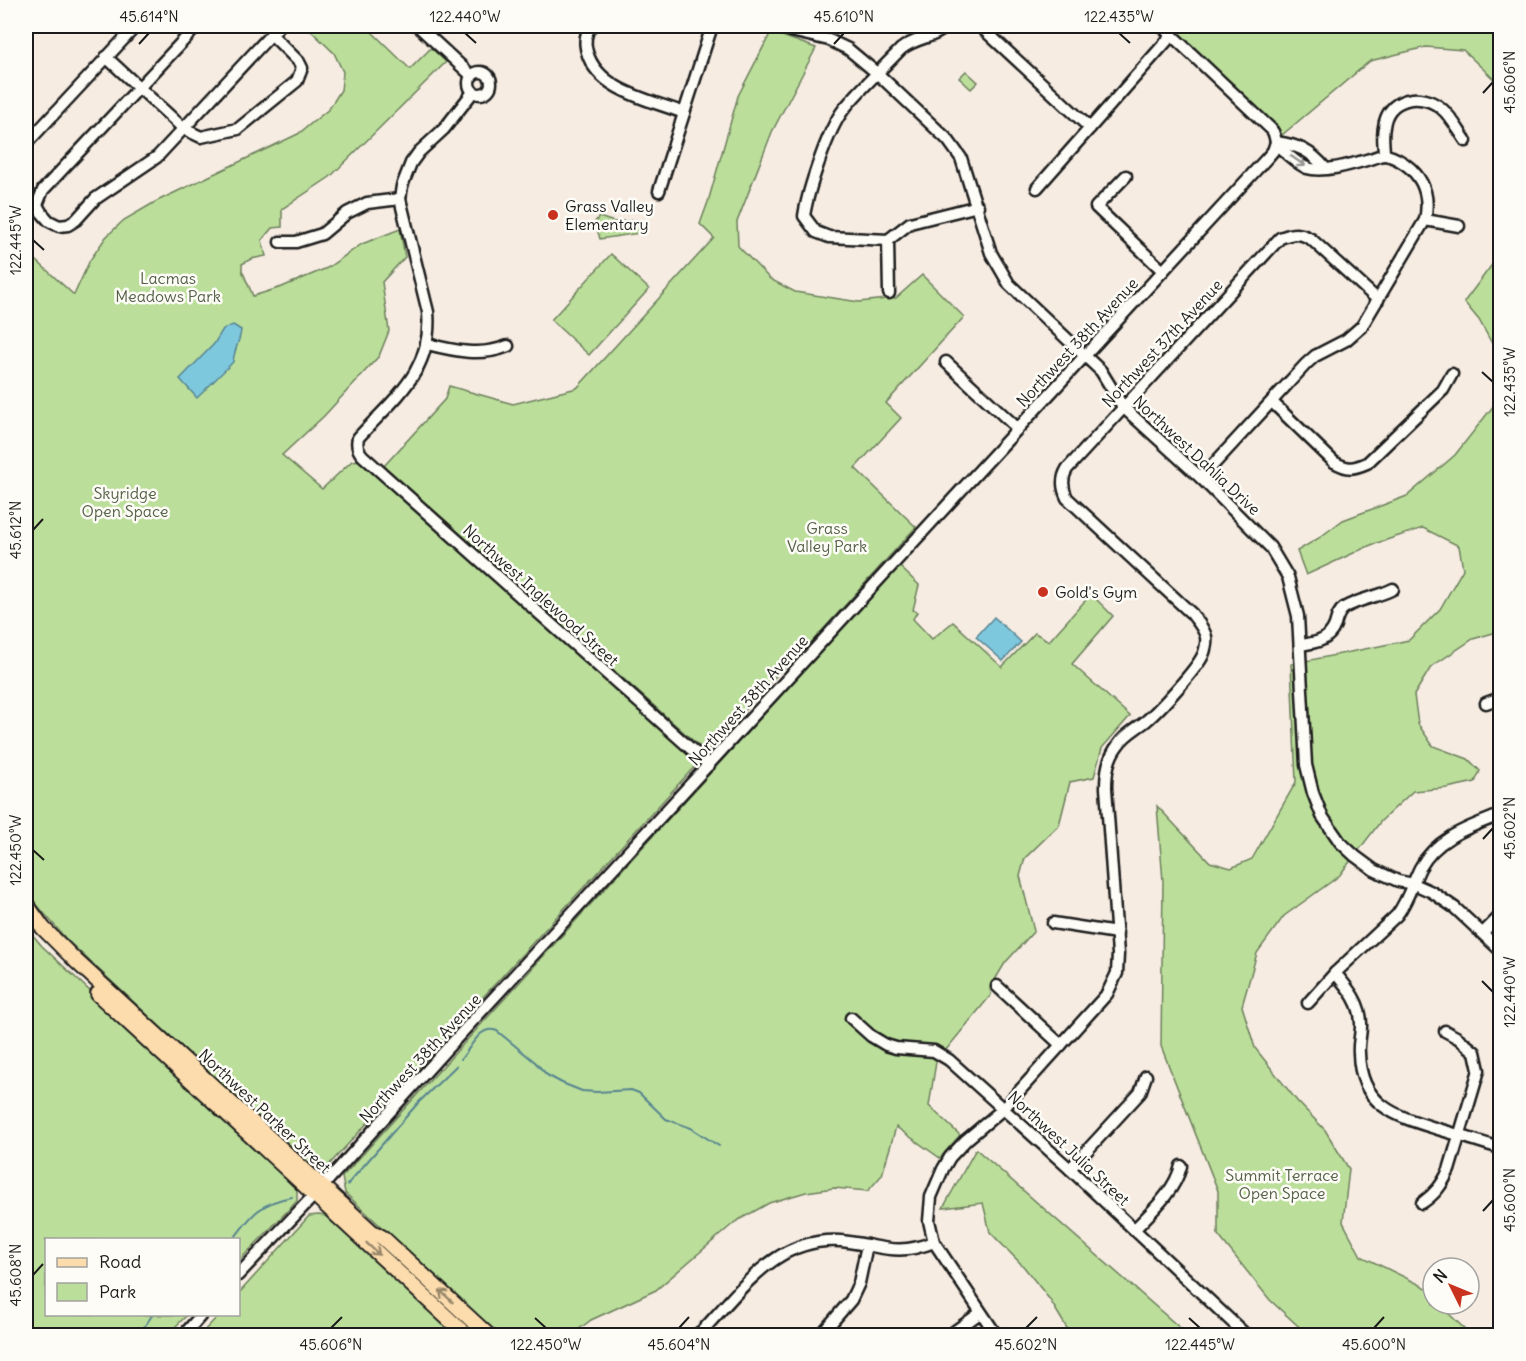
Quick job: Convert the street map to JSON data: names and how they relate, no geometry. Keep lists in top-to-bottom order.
{
  "streets": {
    "main road": ["Northwest Parker Street"],
    "street": [
      "Northwest 38th Avenue",
      "Northwest 37th Avenue",
      "Northwest Dahlia Drive",
      "Northwest Inglewood Street",
      "Northwest Julia Street"
    ]
  },
  "crossings": [
    ["Northwest 38th Avenue", "Northwest Dahlia Drive"],
    ["Northwest 38th Avenue", "Northwest Inglewood Street"],
    ["Northwest 38th Avenue", "Northwest Parker Street"],
    ["Northwest 37th Avenue", "Northwest Dahlia Drive"]
  ],
  "parks": [
    "Lacmas Meadows Park",
    "Skyridge Open Space",
    "Grass Valley Park",
    "Summit Terrace Open Space"
  ],
  "places": ["Grass Valley Elementary", "Gold's Gym"],
  "legend": ["Road", "Park"],
  "north": "top left",
  "coordinates": [
    "45.614°N",
    "122.440°W",
    "45.610°N",
    "122.435°W",
    "45.606°N",
    "122.445°W",
    "45.612°N",
    "45.602°N",
    "122.450°W",
    "45.600°N",
    "45.608°N",
    "45.604°N"
  ]
}
